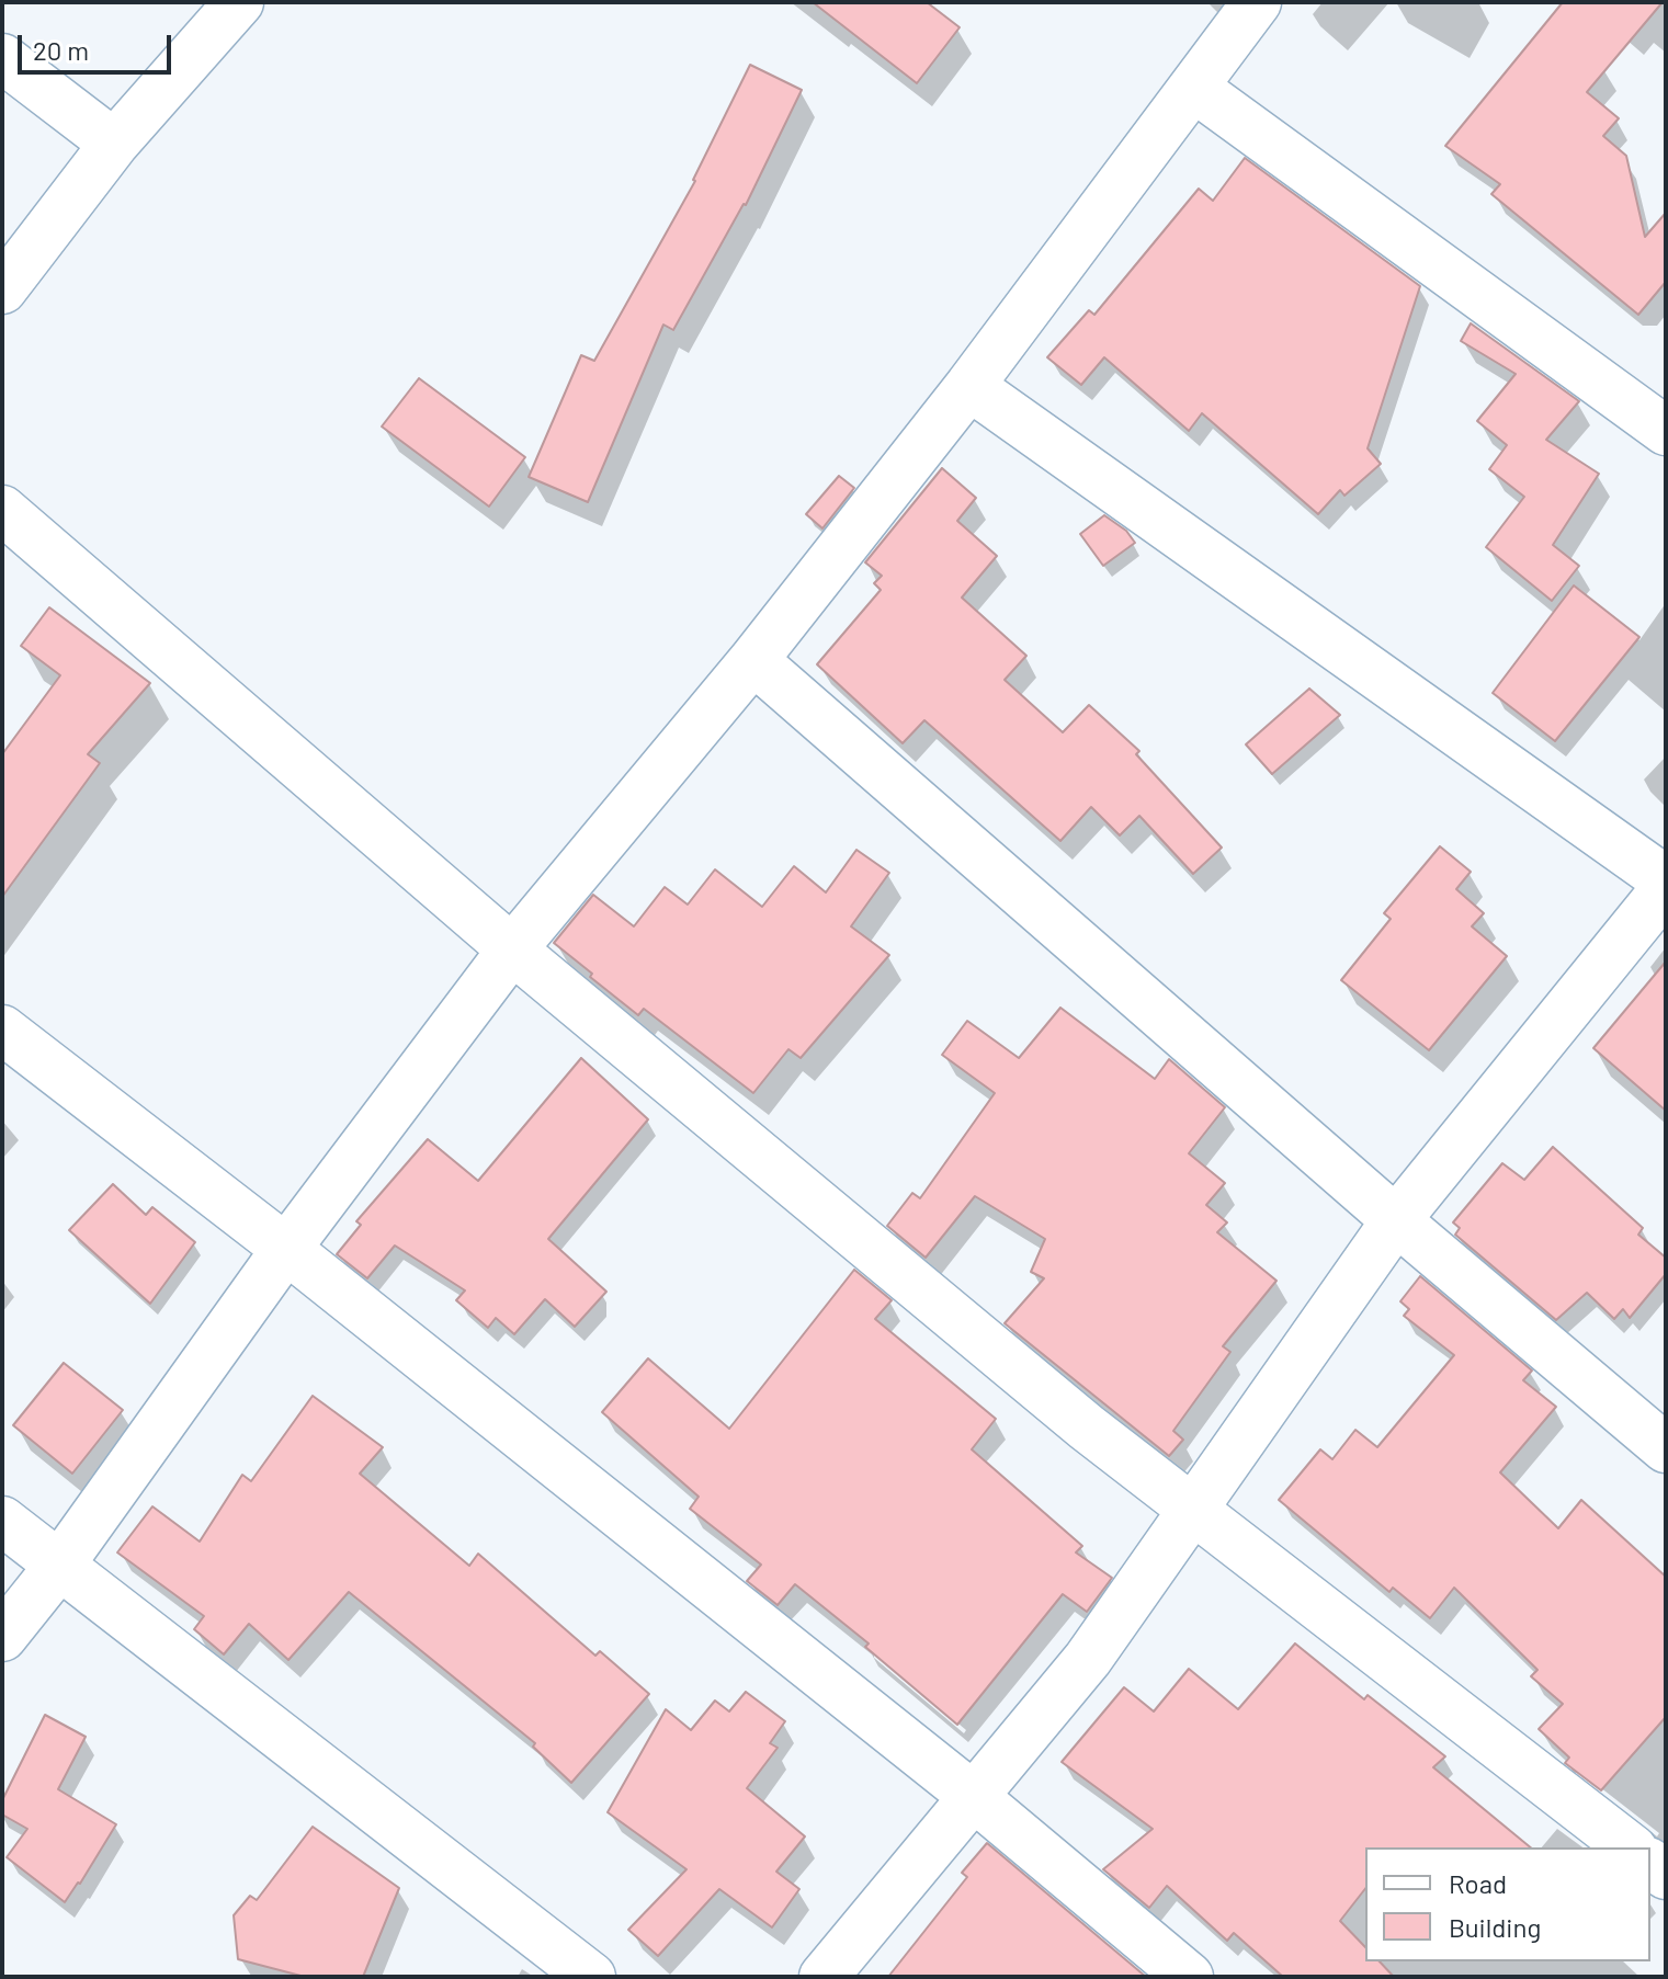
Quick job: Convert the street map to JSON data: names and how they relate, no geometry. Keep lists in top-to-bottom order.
{
  "legend": ["Road", "Building"],
  "scale_bar": "20 m"
}
